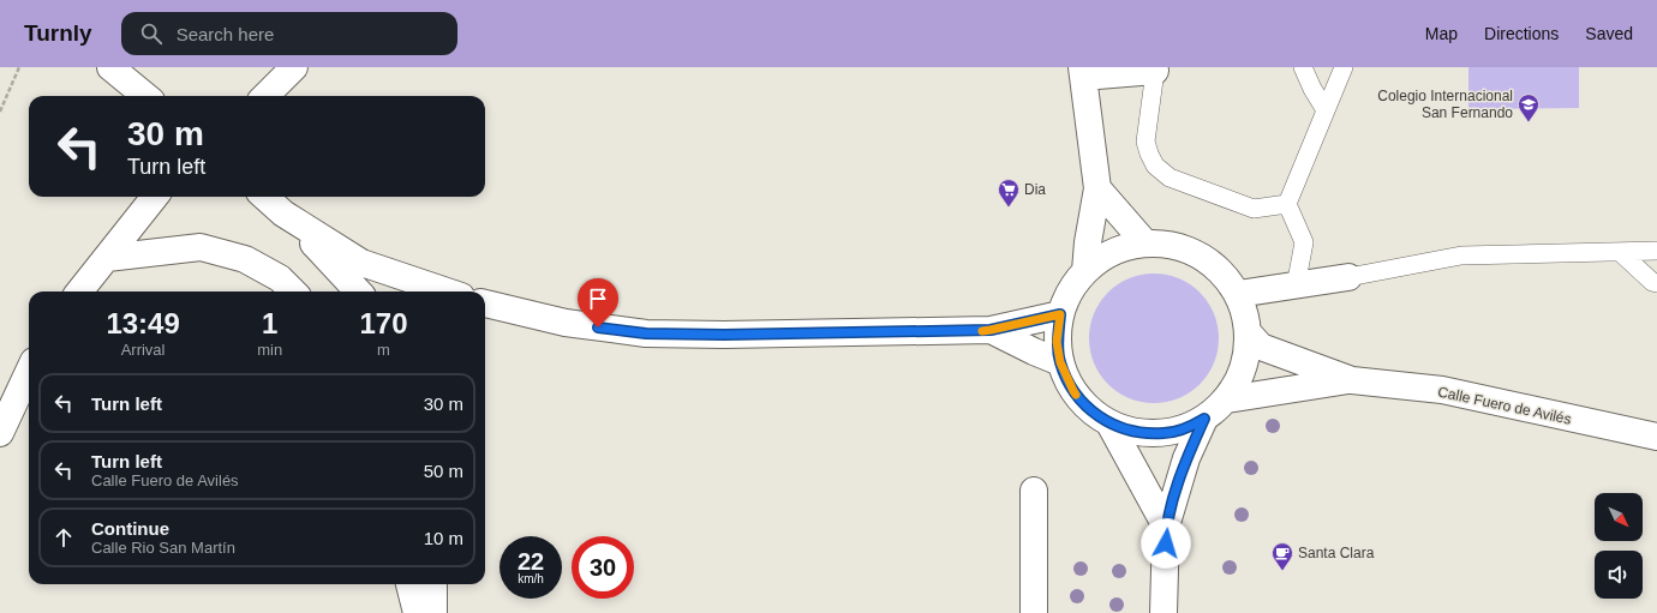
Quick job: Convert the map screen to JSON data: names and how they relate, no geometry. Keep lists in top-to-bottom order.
{
  "streets": {
    "street": ["Calle Fuero de Avilés"]
  },
  "places": {
    "school or university": ["Colegio Internacional San Fernando"],
    "supermarket": ["Dia"],
    "cafe": ["Santa Clara"]
  },
  "north": "bottom right",
  "page": {
    "header": "Turnly",
    "search": "Search here",
    "nav": ["Map", "Directions", "Saved"],
    "turn": ["30 m", "Turn left"],
    "eta": [
      "13:49",
      "Arrival",
      "1",
      "min",
      "170",
      "m"
    ],
    "list": [
      {
        "name": "Turn left",
        "value": "30 m"
      },
      {
        "name": "Turn left",
        "note": "Calle Fuero de Avilés",
        "value": "50 m"
      },
      {
        "name": "Continue",
        "note": "Calle Rio San Martín",
        "value": "10 m"
      }
    ],
    "speed": "22 km/h",
    "limit": "30"
  }
}
